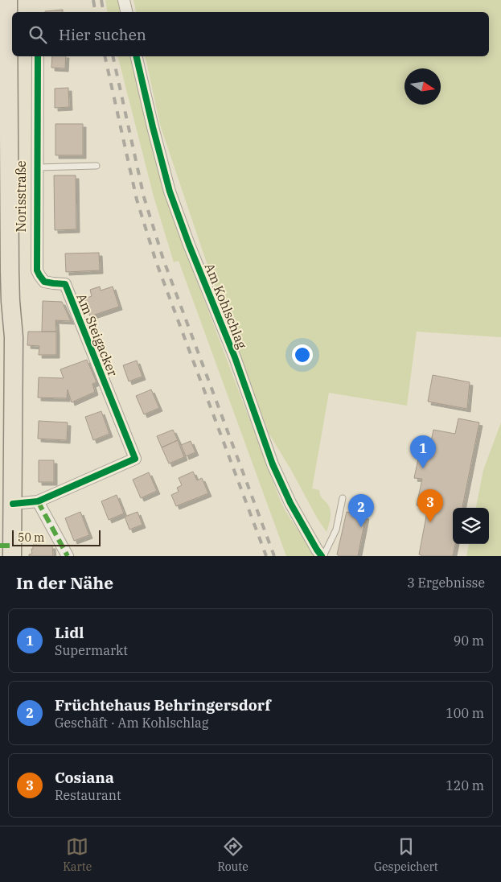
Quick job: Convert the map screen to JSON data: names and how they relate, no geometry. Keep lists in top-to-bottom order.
{
  "streets": {
    "main road": ["Norisstraße"],
    "street": ["Am Kohlschlag", "Am Steigacker"]
  },
  "crossings": [
    ["Norisstraße", "Am Steigacker"]
  ],
  "scale_bar": "50 m",
  "north": "right",
  "page": {
    "search": "Hier suchen",
    "pins": ["1", "3", "2"],
    "scale": "50 m",
    "heading": ["In der Nähe", "3 Ergebnisse"],
    "list": [
      {
        "mark": "1",
        "name": "Lidl",
        "note": "Supermarkt",
        "value": "90 m"
      },
      {
        "mark": "2",
        "name": "Früchtehaus Behringersdorf",
        "note": "Geschäft · Am Kohlschlag",
        "value": "100 m"
      },
      {
        "mark": "3",
        "name": "Cosiana",
        "note": "Restaurant",
        "value": "120 m"
      }
    ],
    "nav": ["Karte", "Route", "Gespeichert"]
  }
}
